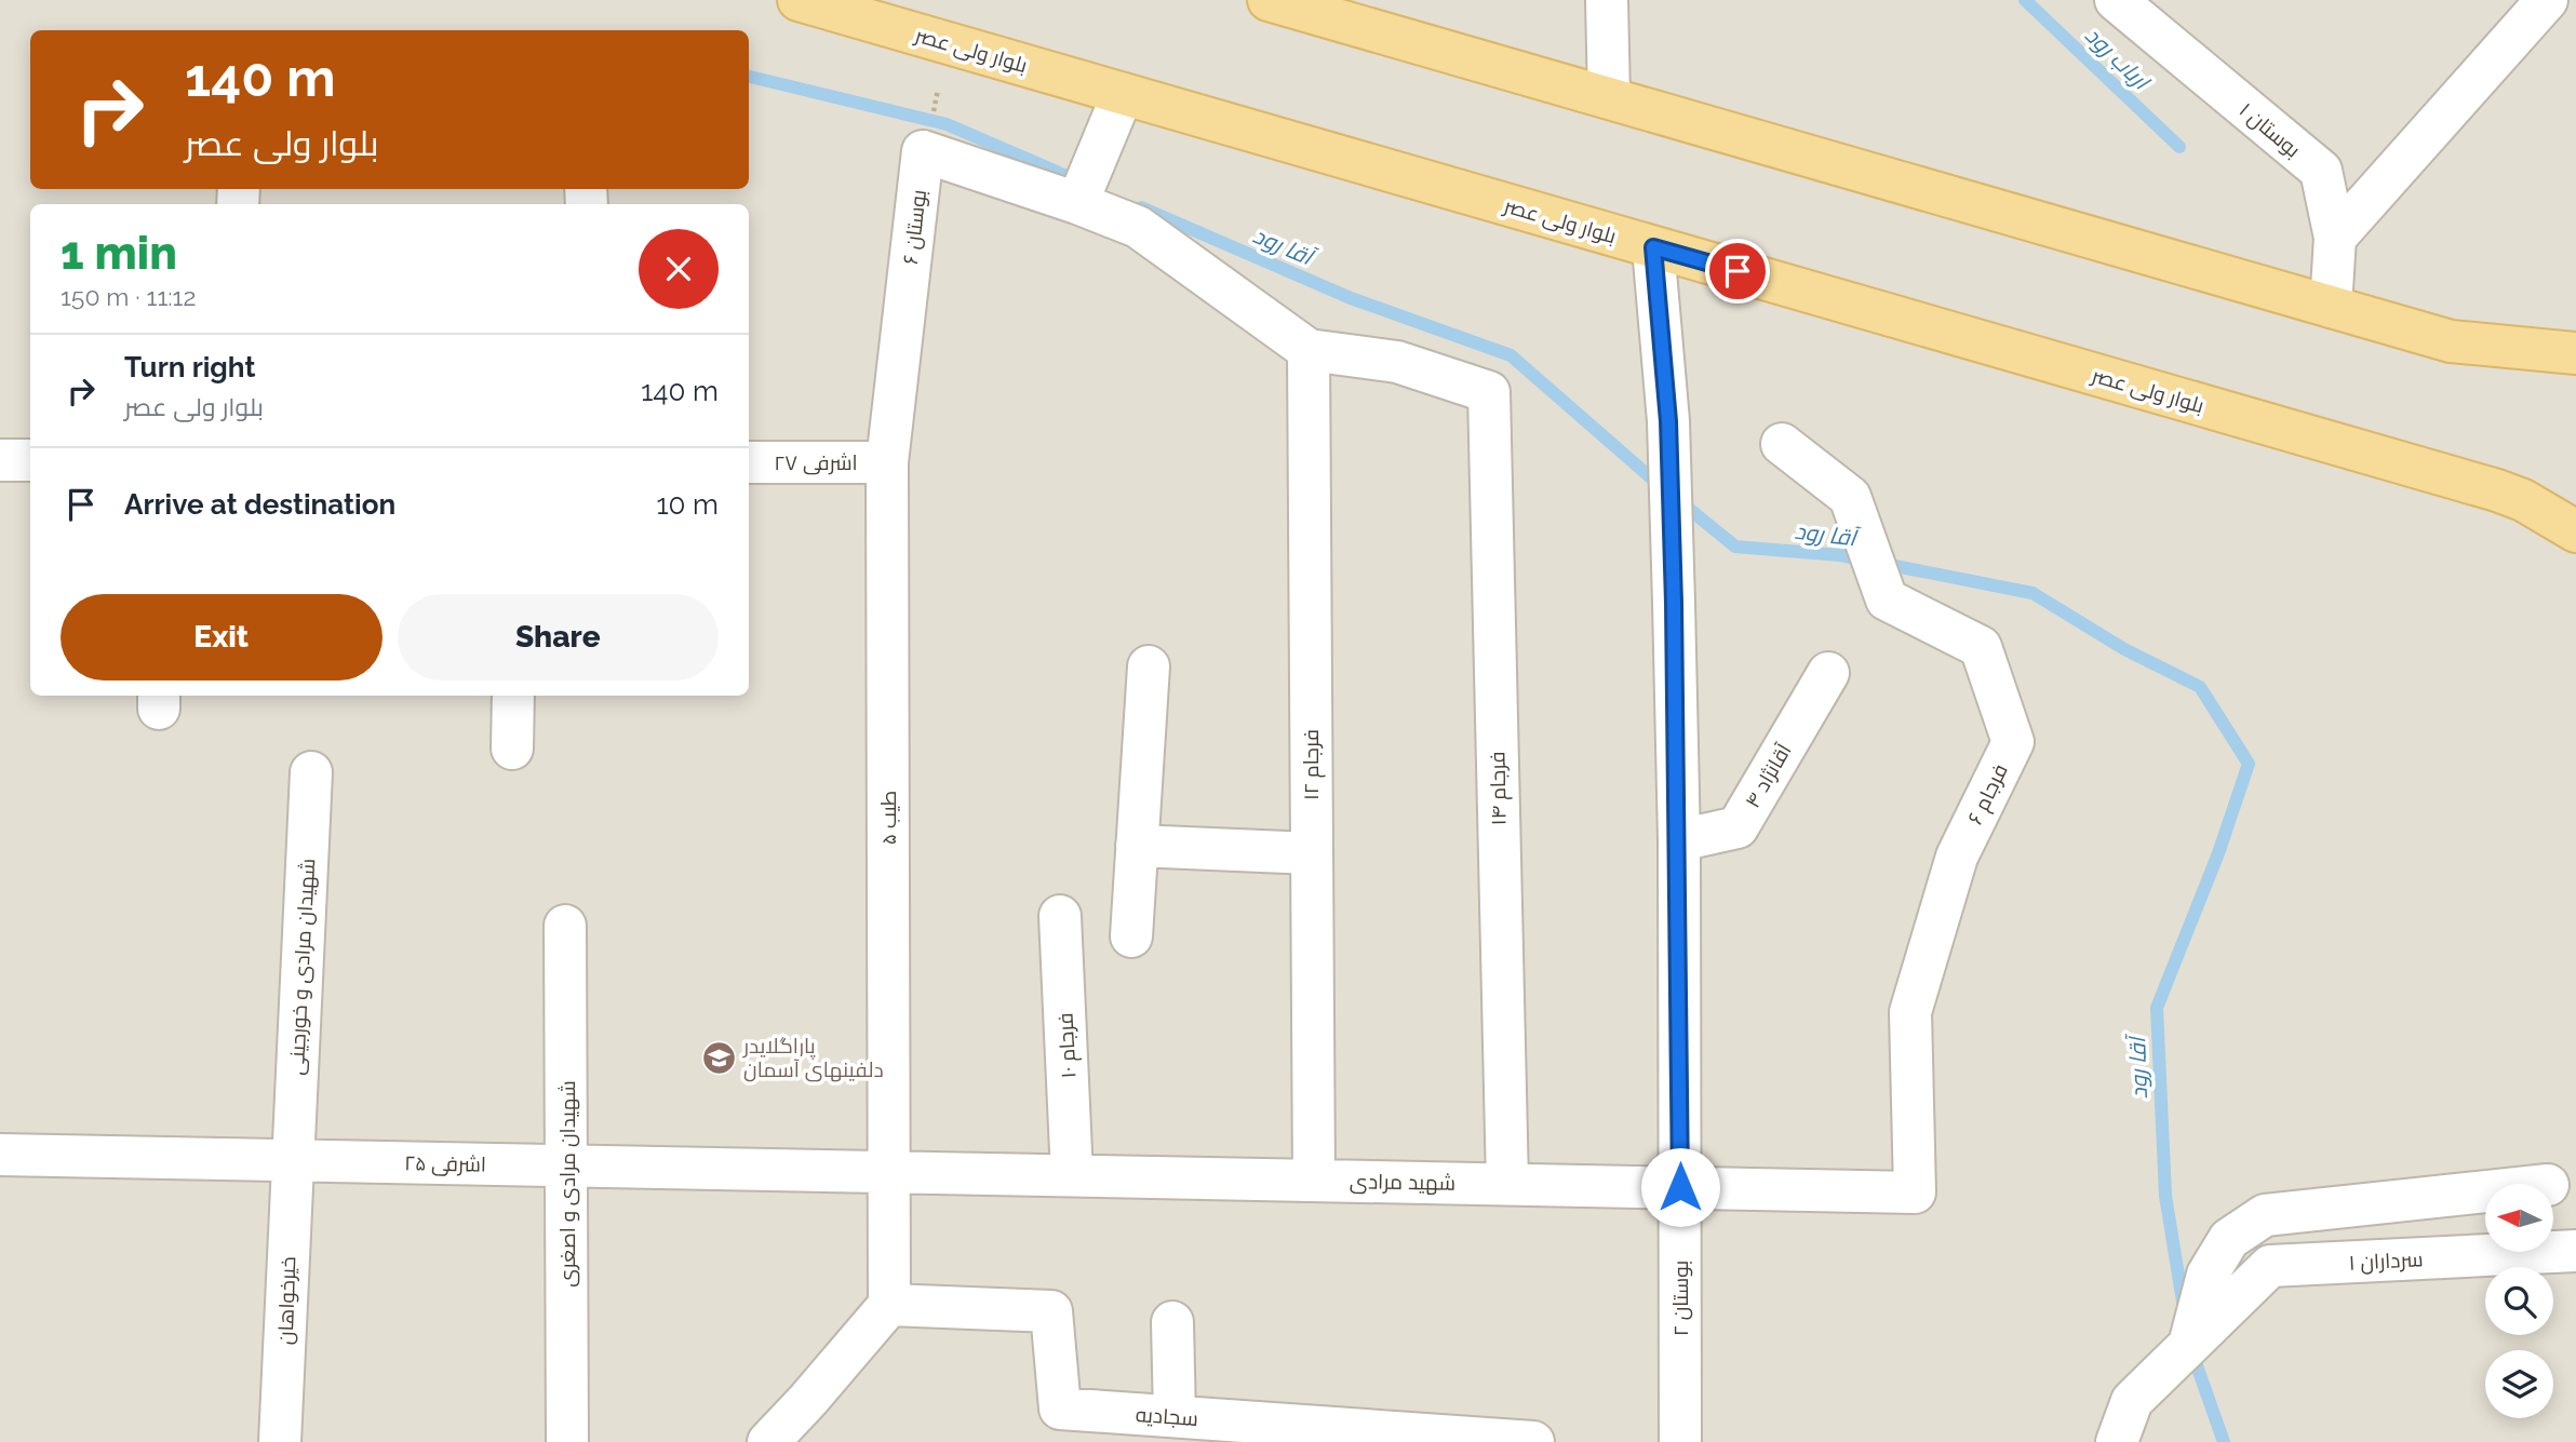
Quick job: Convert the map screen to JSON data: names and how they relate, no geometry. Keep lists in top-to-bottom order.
{
  "streets": {
    "main road": ["بلوار ولی عصر"],
    "street": [
      "بوستان ۱",
      "بوستان ۶",
      "اشرفی ۲۷",
      "فرجام ۱۲",
      "آقانژاد ۴",
      "فرجام ۱۴",
      "فرجام ۶",
      "طیب ۵",
      "شهیدان مرادی و خورجینی",
      "فرجام ۱۰",
      "اشرفی ۲۵",
      "شهید مرادی",
      "شهیدان مرادی و اصغری",
      "سرداران ۱",
      "بوستان ۲",
      "خیرخواهان",
      "سجادیه"
    ]
  },
  "crossings": [
    ["بلوار ولی عصر", "بوستان ۲"],
    ["بوستان ۶", "اشرفی ۲۷"],
    ["بوستان ۶", "طیب ۵"],
    ["اشرفی ۲۷", "طیب ۵"],
    ["فرجام ۱۲", "فرجام ۱۴"],
    ["فرجام ۱۲", "شهید مرادی"],
    ["آقانژاد ۴", "بوستان ۲"],
    ["فرجام ۱۴", "شهید مرادی"],
    ["فرجام ۶", "شهید مرادی"],
    ["طیب ۵", "اشرفی ۲۵"],
    ["طیب ۵", "شهید مرادی"],
    ["طیب ۵", "سجادیه"],
    ["شهیدان مرادی و خورجینی", "اشرفی ۲۵"],
    ["شهیدان مرادی و خورجینی", "خیرخواهان"],
    ["فرجام ۱۰", "شهید مرادی"],
    ["اشرفی ۲۵", "شهید مرادی"],
    ["اشرفی ۲۵", "شهیدان مرادی و اصغری"],
    ["اشرفی ۲۵", "خیرخواهان"],
    ["شهید مرادی", "بوستان ۲"]
  ],
  "water": ["ارباب رود", "آقا رود"],
  "places": {
    "school or university": ["پاراگلایدر دلفینهای آسمان"]
  },
  "north": "left",
  "page": {
    "turn": ["140 m", "بلوار ولی عصر"],
    "heading": ["1 min", "150 m · 11:12"],
    "list": [
      {
        "name": "Turn right",
        "note": "بلوار ولی عصر",
        "value": "140 m"
      },
      {
        "name": "Arrive at destination",
        "value": "10 m"
      }
    ],
    "buttons": ["Exit", "Share"]
  }
}
